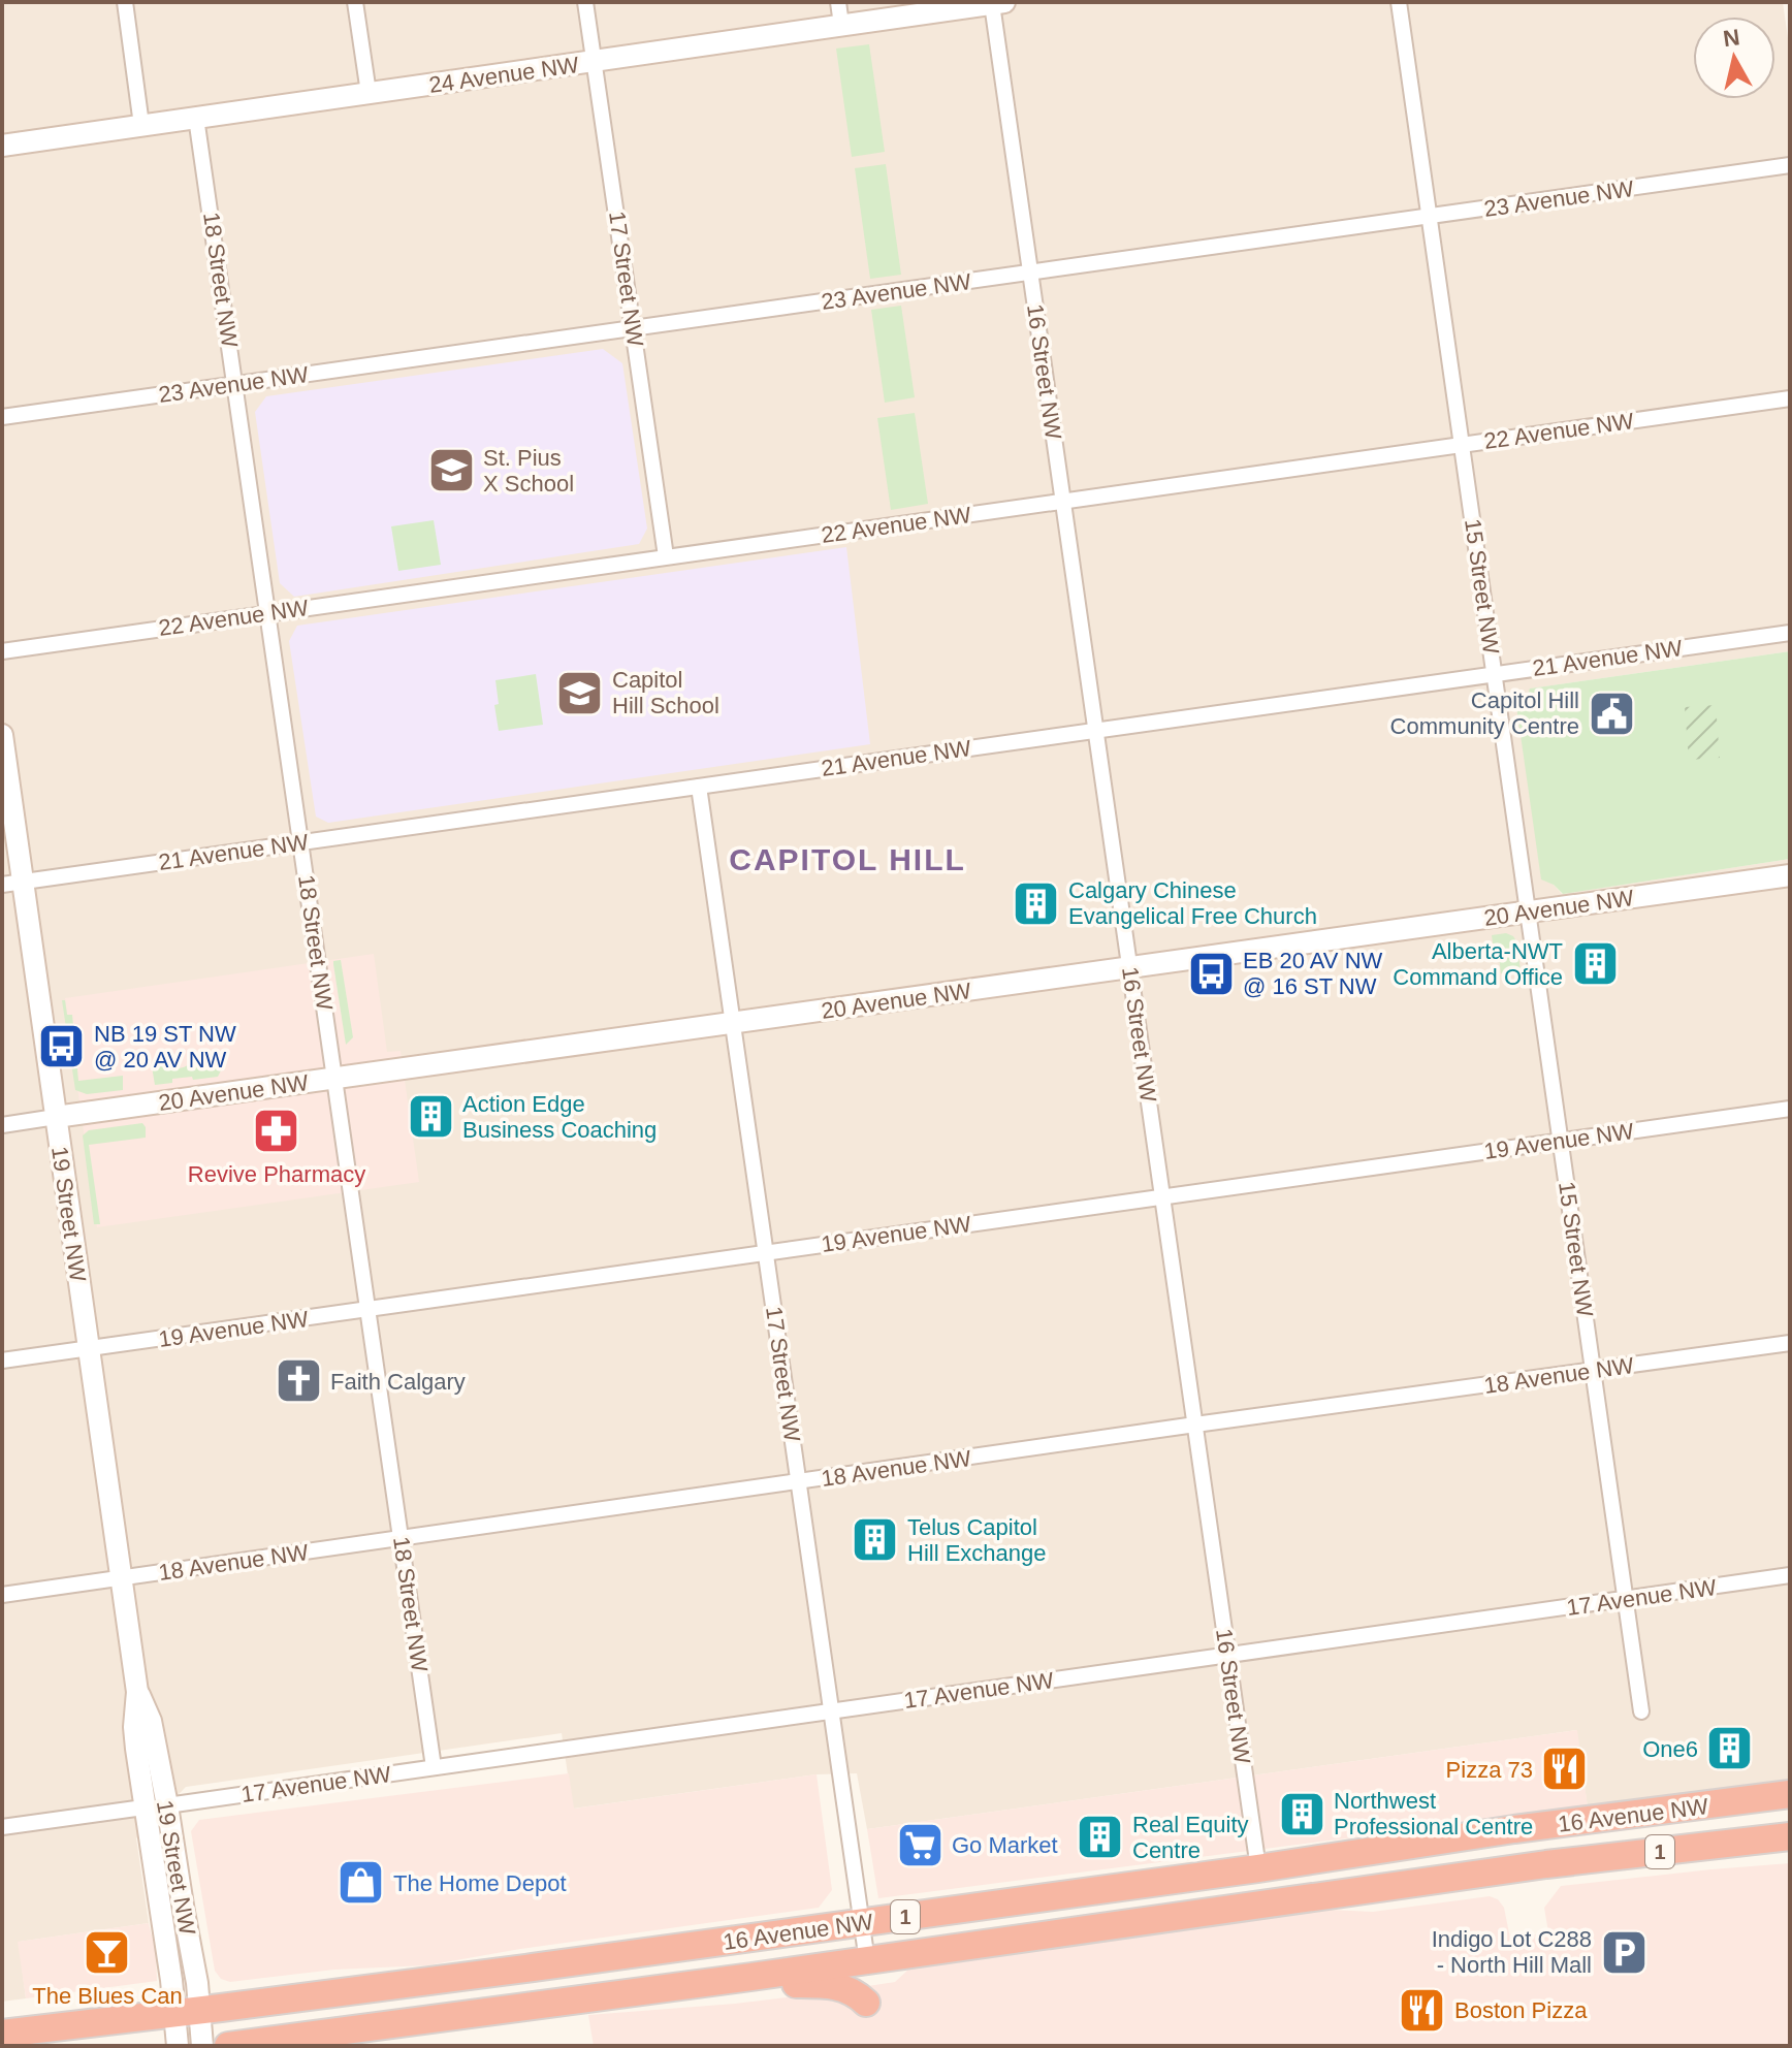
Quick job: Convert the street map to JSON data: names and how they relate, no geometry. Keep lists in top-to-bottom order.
{
  "streets": {
    "highway": ["16 Avenue NW", "1"],
    "street": [
      "24 Avenue NW",
      "23 Avenue NW",
      "17 Street NW",
      "18 Street NW",
      "16 Street NW",
      "22 Avenue NW",
      "15 Street NW",
      "21 Avenue NW",
      "20 Avenue NW",
      "19 Avenue NW",
      "19 Street NW",
      "18 Avenue NW",
      "17 Avenue NW"
    ]
  },
  "crossings": [
    ["24 Avenue NW", "17 Street NW"],
    ["24 Avenue NW", "18 Street NW"],
    ["24 Avenue NW", "16 Street NW"],
    ["23 Avenue NW", "17 Street NW"],
    ["23 Avenue NW", "18 Street NW"],
    ["23 Avenue NW", "16 Street NW"],
    ["23 Avenue NW", "15 Street NW"],
    ["17 Street NW", "22 Avenue NW"],
    ["17 Street NW", "21 Avenue NW"],
    ["17 Street NW", "20 Avenue NW"],
    ["17 Street NW", "19 Avenue NW"],
    ["17 Street NW", "18 Avenue NW"],
    ["17 Street NW", "17 Avenue NW"],
    ["17 Street NW", "16 Avenue NW"],
    ["18 Street NW", "22 Avenue NW"],
    ["18 Street NW", "21 Avenue NW"],
    ["18 Street NW", "20 Avenue NW"],
    ["18 Street NW", "19 Avenue NW"],
    ["18 Street NW", "18 Avenue NW"],
    ["18 Street NW", "17 Avenue NW"],
    ["16 Street NW", "22 Avenue NW"],
    ["16 Street NW", "21 Avenue NW"],
    ["16 Street NW", "20 Avenue NW"],
    ["16 Street NW", "19 Avenue NW"],
    ["16 Street NW", "18 Avenue NW"],
    ["16 Street NW", "17 Avenue NW"],
    ["16 Street NW", "16 Avenue NW"],
    ["22 Avenue NW", "15 Street NW"],
    ["15 Street NW", "21 Avenue NW"],
    ["15 Street NW", "20 Avenue NW"],
    ["15 Street NW", "19 Avenue NW"],
    ["15 Street NW", "18 Avenue NW"],
    ["15 Street NW", "17 Avenue NW"],
    ["21 Avenue NW", "19 Street NW"],
    ["20 Avenue NW", "19 Street NW"],
    ["19 Avenue NW", "19 Street NW"],
    ["19 Street NW", "18 Avenue NW"],
    ["19 Street NW", "17 Avenue NW"],
    ["19 Street NW", "16 Avenue NW"]
  ],
  "districts": ["CAPITOL HILL"],
  "places": {
    "school or university": ["St. Pius X School", "Capitol Hill School"],
    "public building": ["Capitol Hill Community Centre"],
    "building": [
      "Calgary Chinese Evangelical Free Church",
      "Alberta-NWT Command Office",
      "Action Edge Business Coaching",
      "Telus Capitol Hill Exchange",
      "One6",
      "Northwest Professional Centre",
      "Real Equity Centre"
    ],
    "bus stop": ["EB 20 AV NW @ 16 ST NW", "NB 19 ST NW @ 20 AV NW"],
    "pharmacy": ["Revive Pharmacy"],
    "church": ["Faith Calgary"],
    "restaurant": ["Pizza 73", "Boston Pizza"],
    "supermarket": ["Go Market"],
    "shop": ["The Home Depot"],
    "parking": ["Indigo Lot C288 - North Hill Mall"],
    "bar": ["The Blues Can"]
  },
  "north": "top"
}
